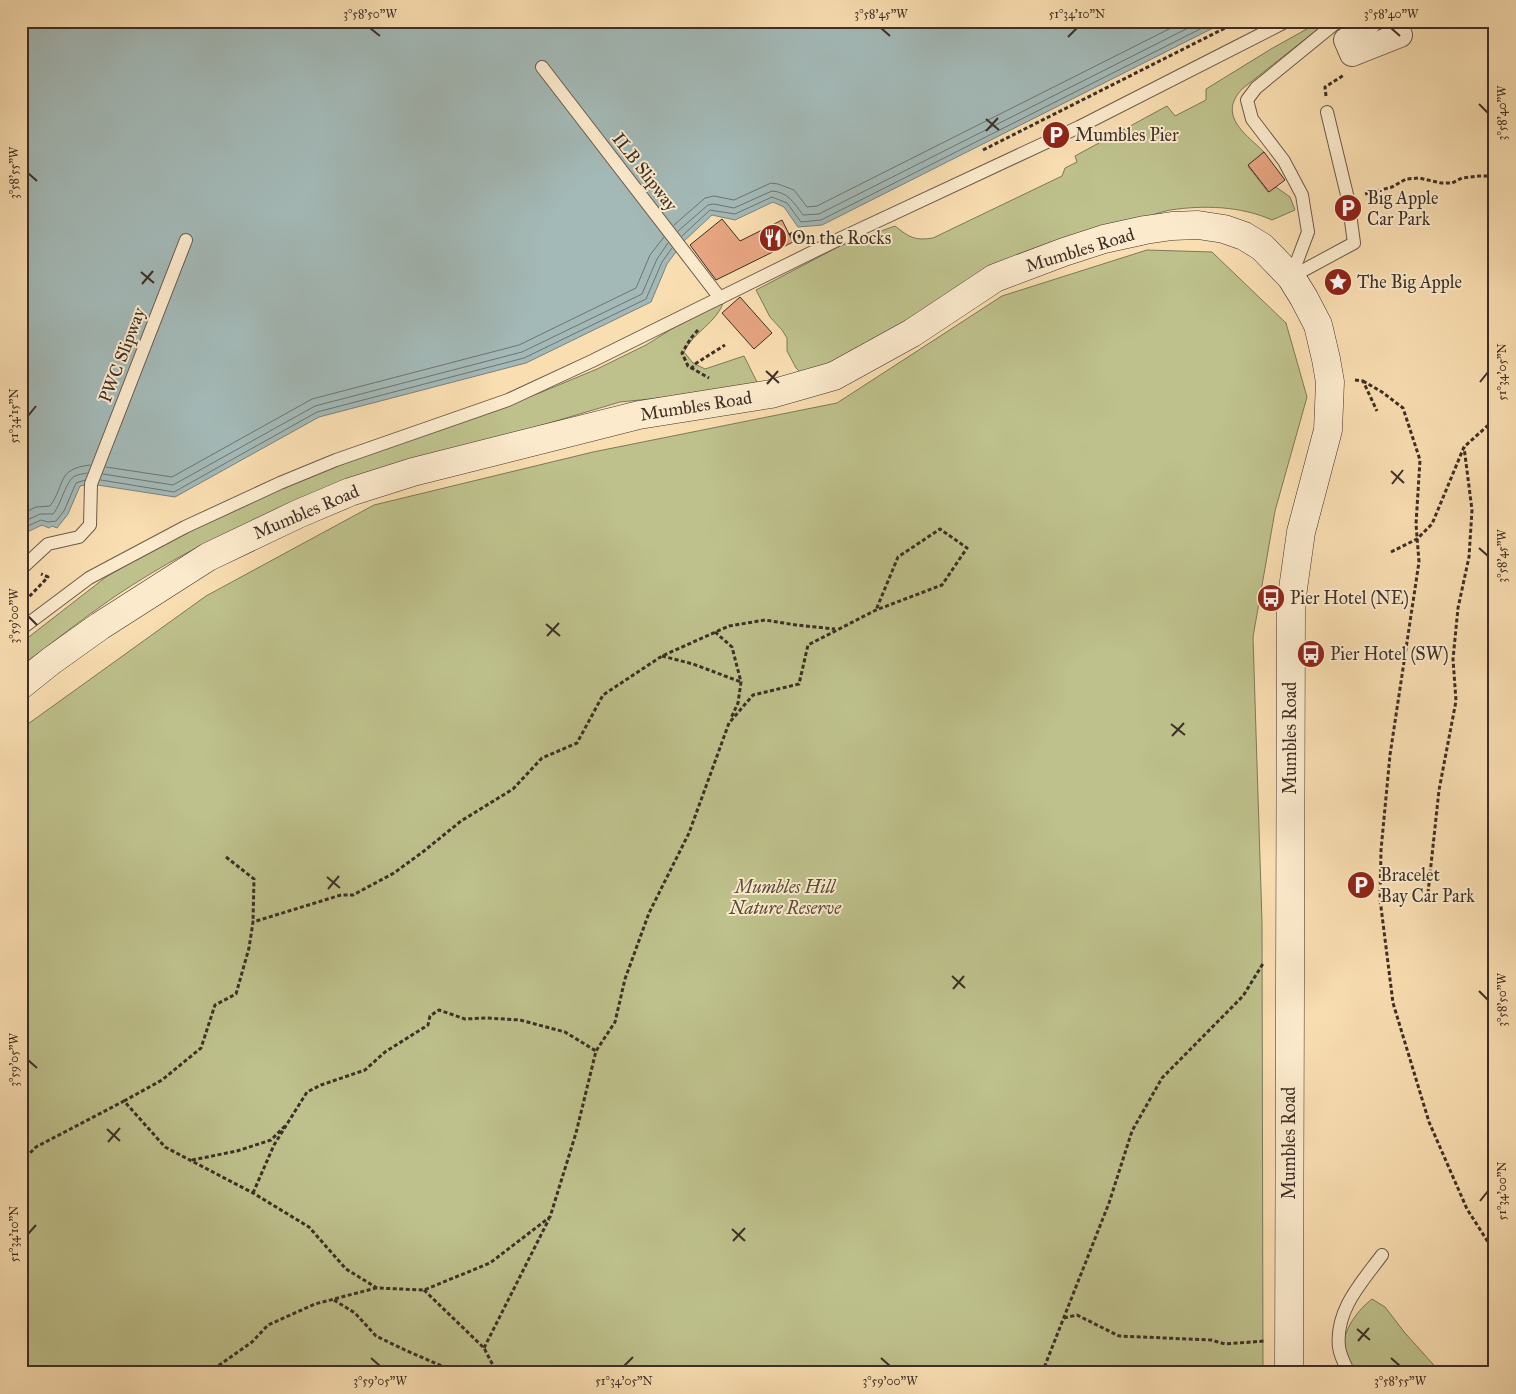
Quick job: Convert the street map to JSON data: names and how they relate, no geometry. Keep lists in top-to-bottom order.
{
  "streets": {
    "main road": ["Mumbles Road"],
    "lane": ["ILB Slipway", "PWC Slipway"]
  },
  "parks": ["Mumbles Hill Nature Reserve"],
  "places": {
    "parking": ["Mumbles Pier", "Big Apple Car Park", "Bracelet Bay Car Park"],
    "restaurant": ["On the Rocks"],
    "place": ["The Big Apple"],
    "bus stop": ["Pier Hotel (NE)", "Pier Hotel (SW)"]
  },
  "coordinates": [
    "3°58'50\"W",
    "3°58'45\"W",
    "51°34'10\"N",
    "3°58'40\"W",
    "3°58'55\"W",
    "51°34'05\"N",
    "51°34'15\"N",
    "3°59'00\"W",
    "3°59'05\"W",
    "51°34'00\"N"
  ]
}
